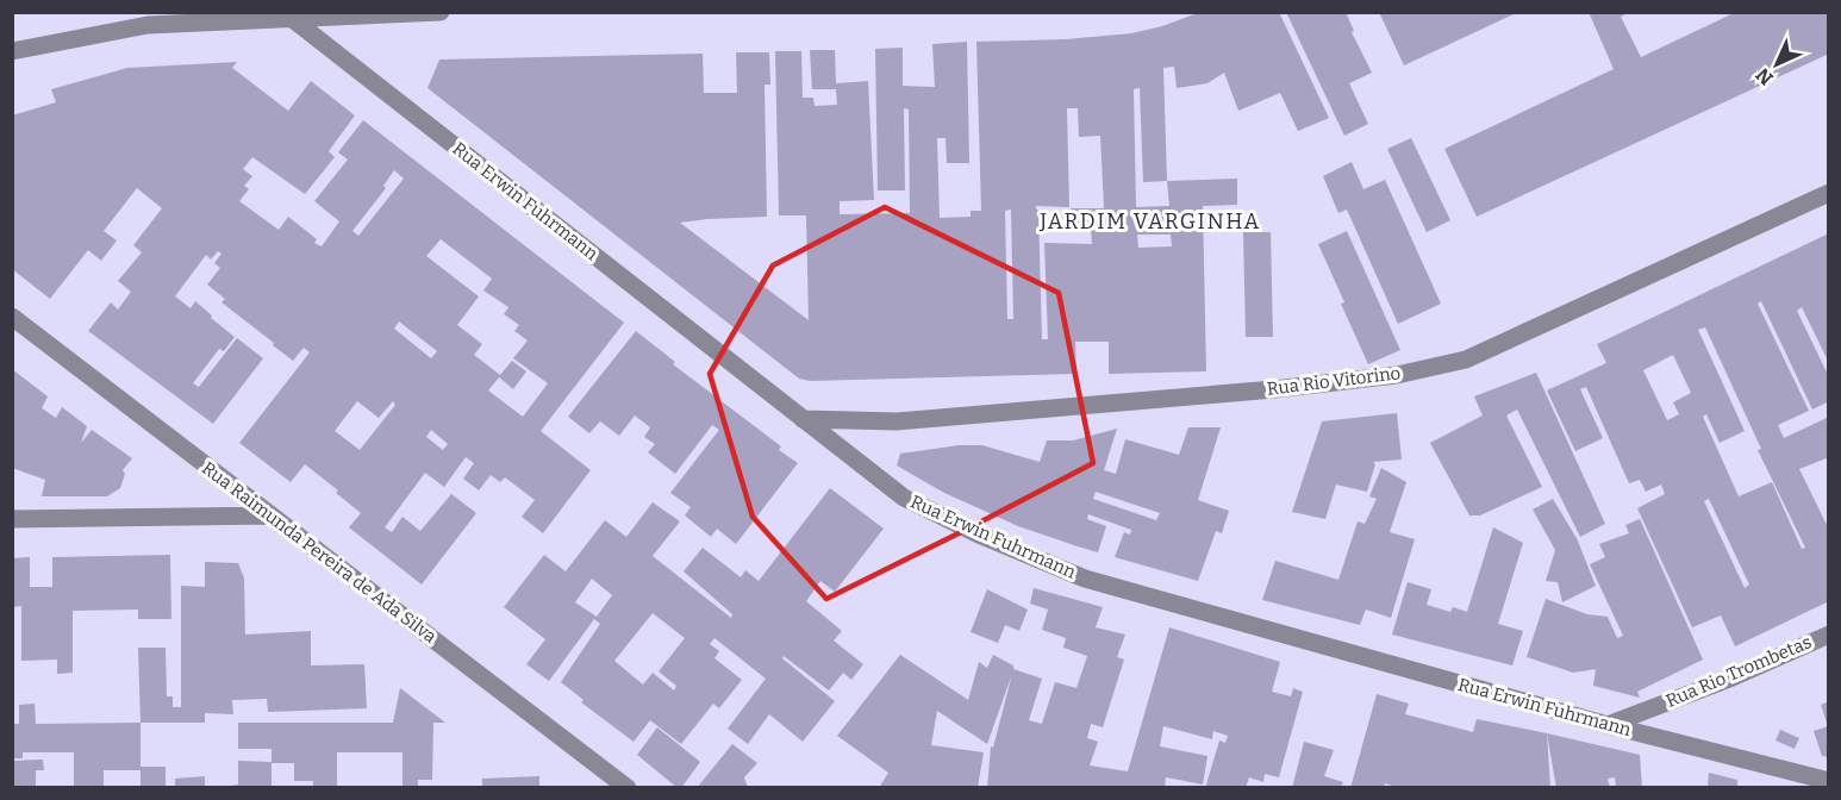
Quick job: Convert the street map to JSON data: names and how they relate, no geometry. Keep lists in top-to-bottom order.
{
  "streets": {
    "street": [
      "Rua Erwin Fuhrmann",
      "Rua Rio Vitorino",
      "Rua Raimunda Pereira de Ada Silva",
      "Rua Rio Trombetas"
    ]
  },
  "crossings": [
    ["Rua Erwin Fuhrmann", "Rua Rio Vitorino"],
    ["Rua Erwin Fuhrmann", "Rua Rio Trombetas"]
  ],
  "districts": ["JARDIM VARGINHA"],
  "north": "bottom left"
}
